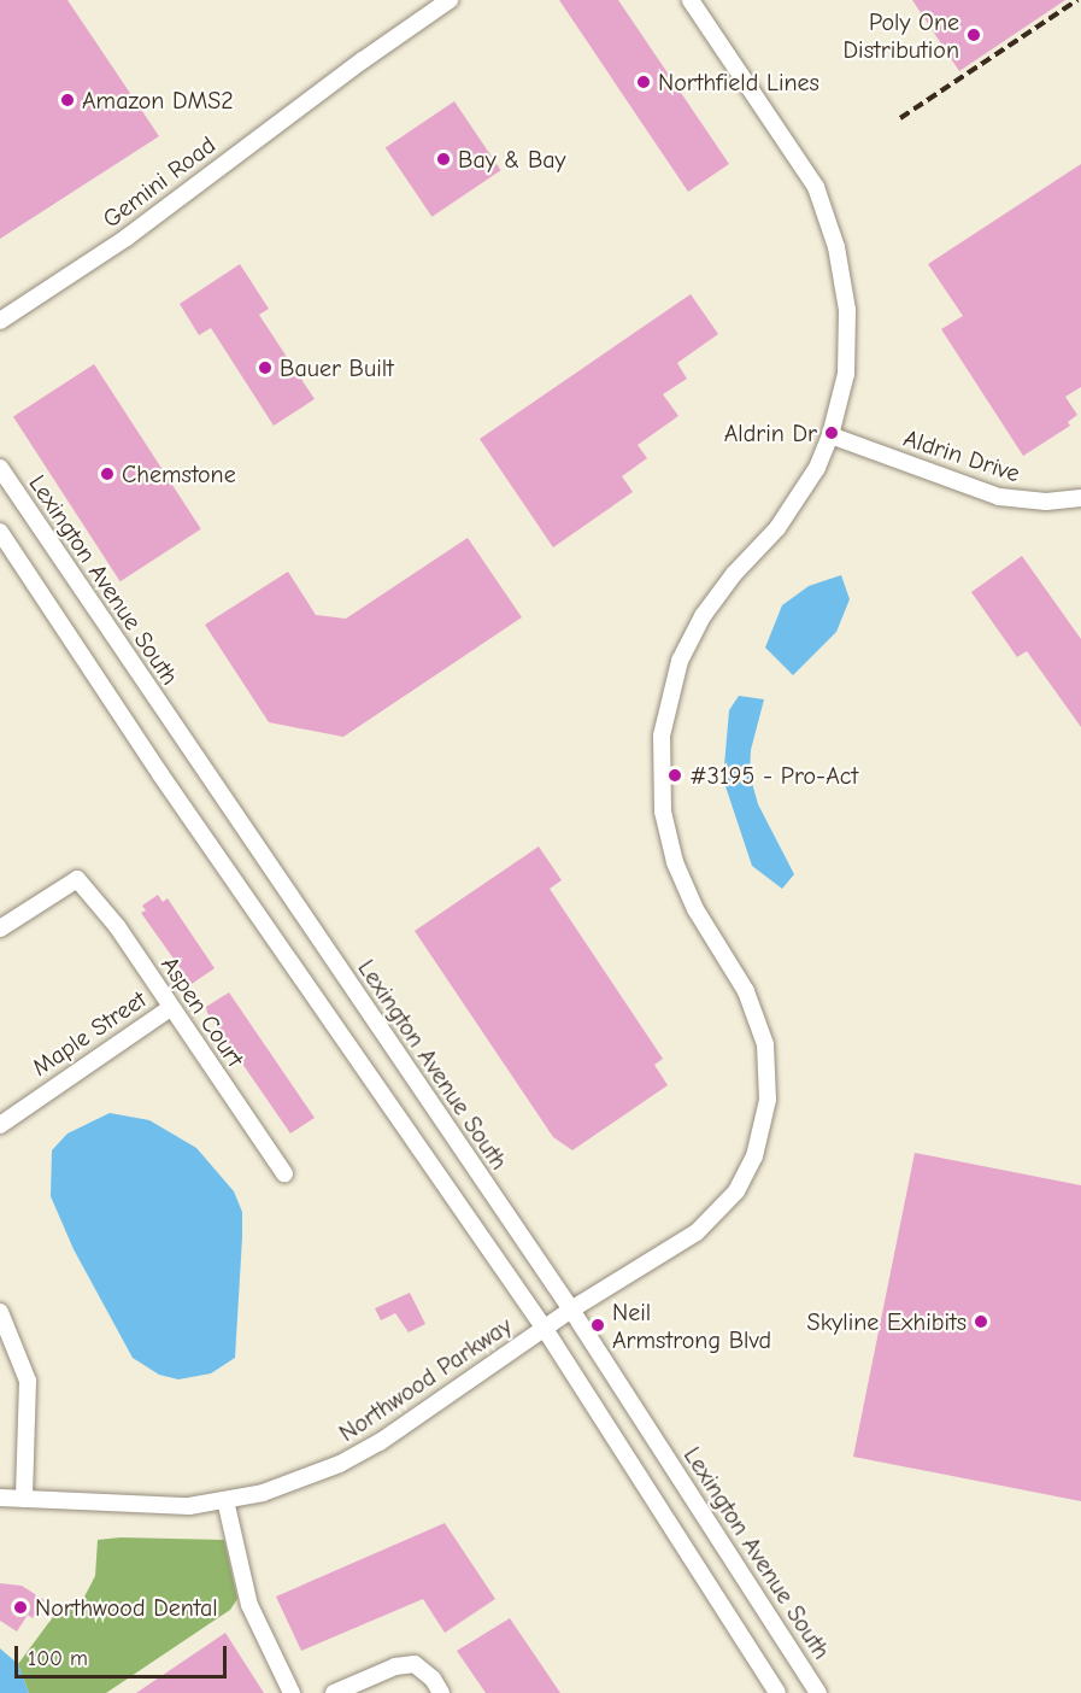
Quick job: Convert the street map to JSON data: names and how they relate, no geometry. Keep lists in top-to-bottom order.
{
  "streets": {
    "street": [
      "Gemini Road",
      "Aldrin Drive",
      "Lexington Avenue South",
      "Aspen Court",
      "Maple Street",
      "Northwood Parkway"
    ]
  },
  "crossings": [
    ["Aldrin Drive", "Northwood Parkway"],
    ["Lexington Avenue South", "Northwood Parkway"],
    ["Aspen Court", "Maple Street"]
  ],
  "places": [
    "Poly One Distribution",
    "Northfield Lines",
    "Amazon DMS2",
    "Bay & Bay",
    "Bauer Built",
    "Aldrin Dr",
    "Chemstone",
    "#3195 - Pro-Act",
    "Skyline Exhibits",
    "Neil Armstrong Blvd",
    "Northwood Dental"
  ],
  "scale_bar": "100 m"
}
